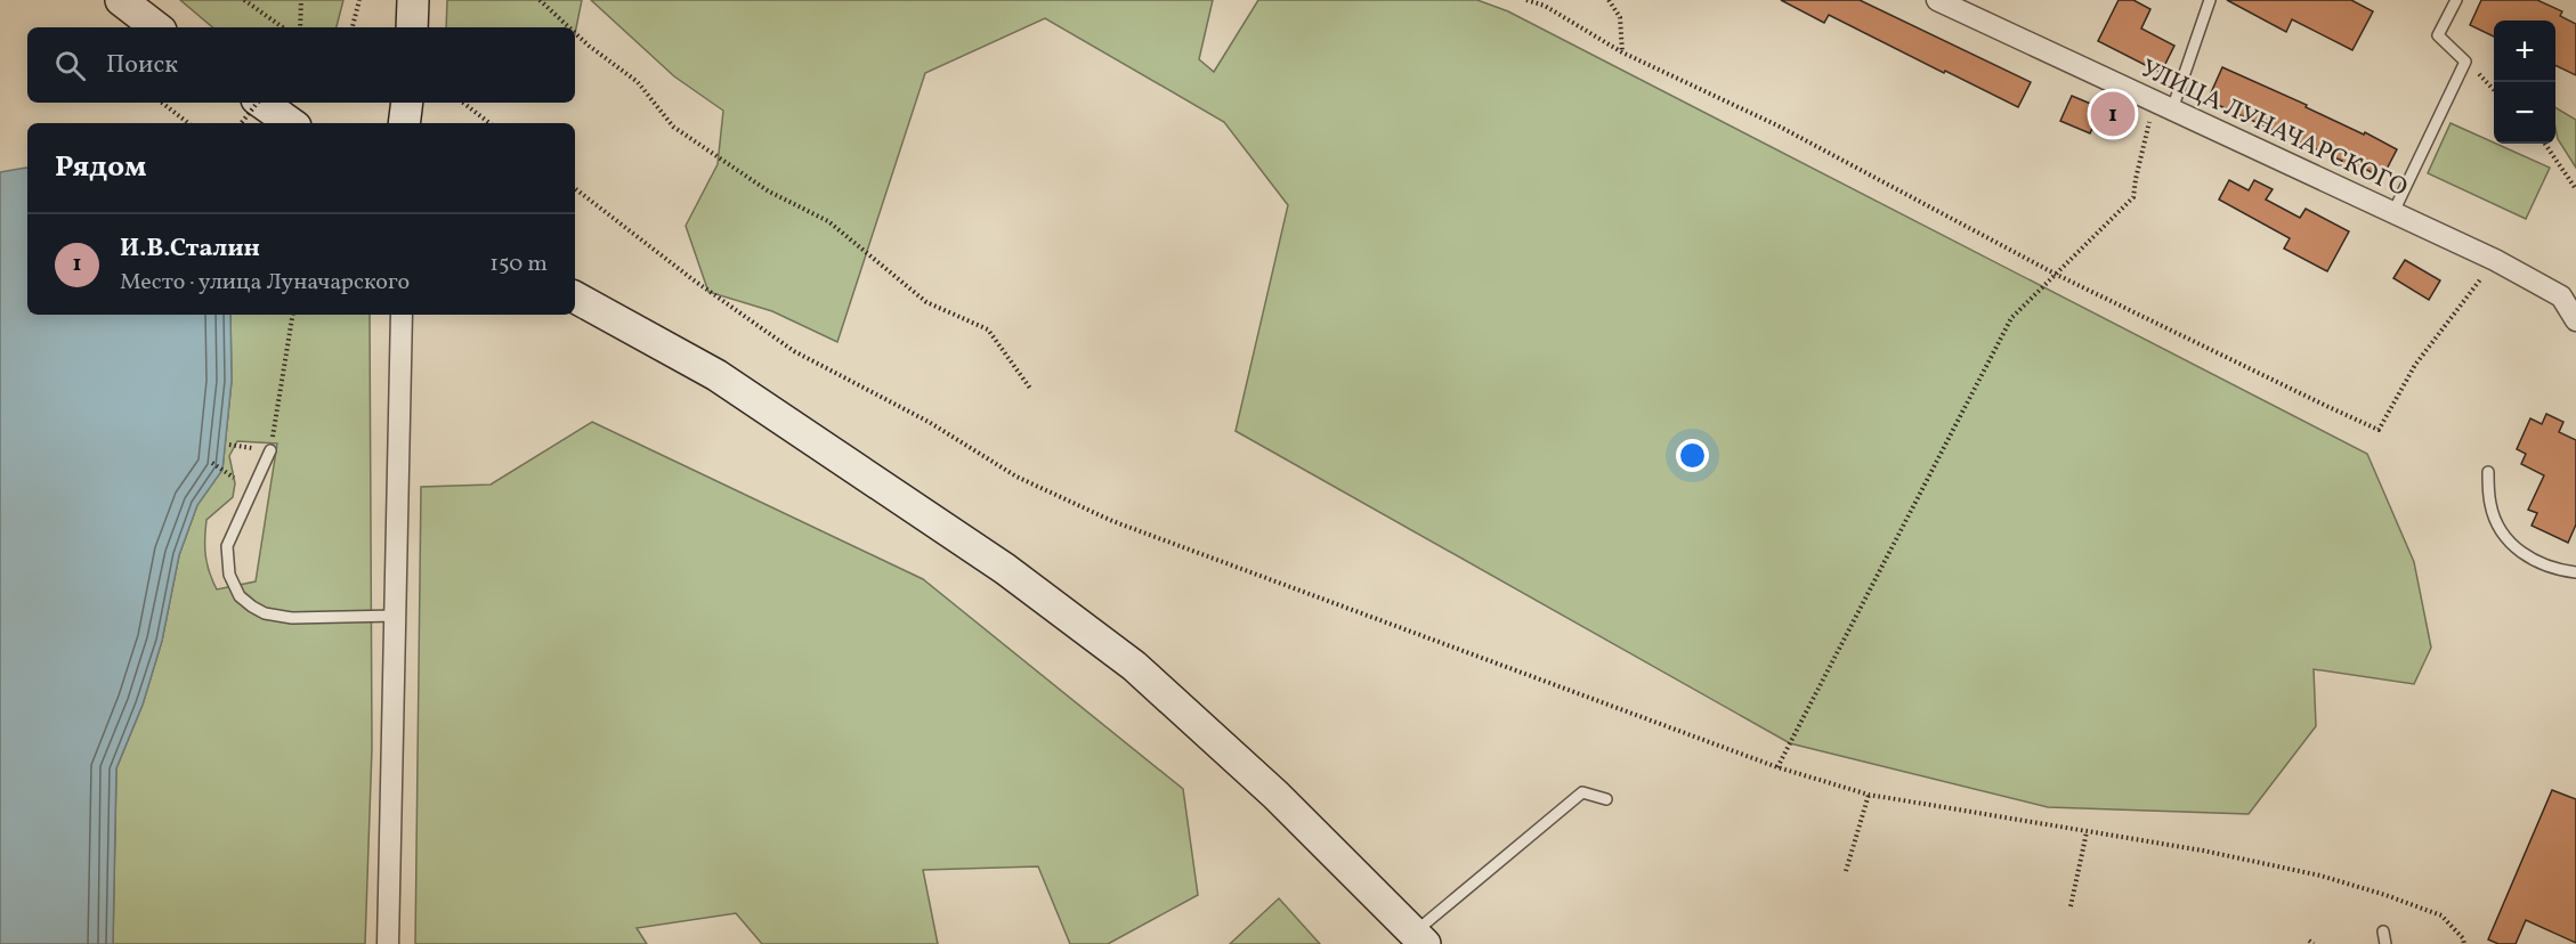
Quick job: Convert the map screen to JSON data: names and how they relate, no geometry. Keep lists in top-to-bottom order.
{
  "streets": {
    "street": ["УЛИЦА ЛУНАЧАРСКОГО"]
  },
  "page": {
    "map_buttons": ["+", "−"],
    "search": "Поиск",
    "pins": "1",
    "heading": "Рядом",
    "list": [
      {
        "mark": "1",
        "name": "И.В.Сталин",
        "note": "Место · улица Луначарского",
        "value": "150 m"
      }
    ]
  }
}
